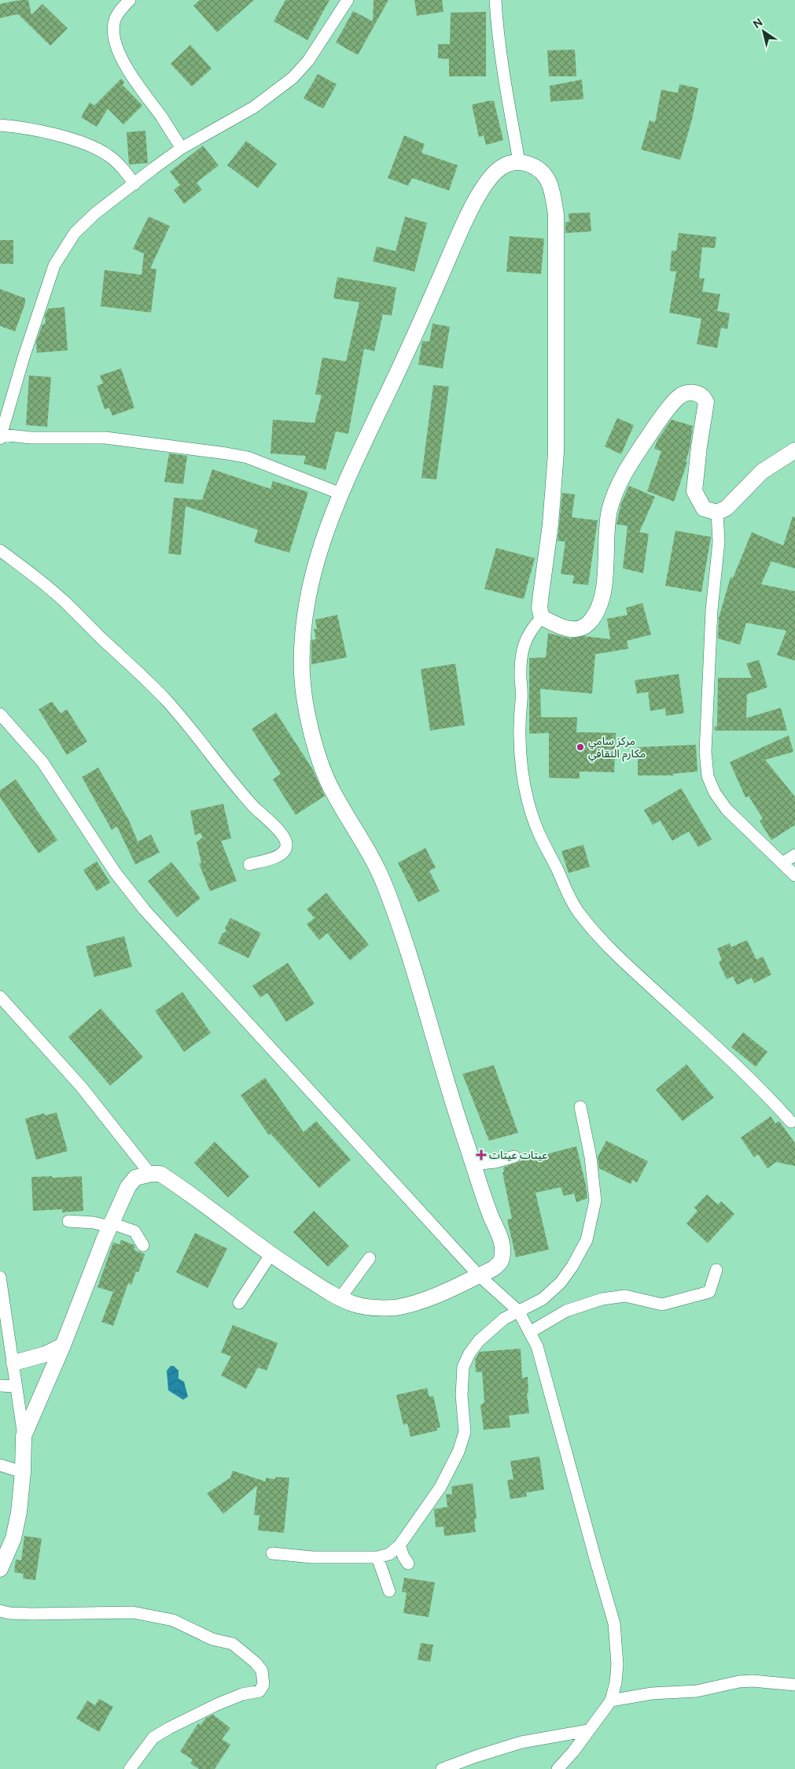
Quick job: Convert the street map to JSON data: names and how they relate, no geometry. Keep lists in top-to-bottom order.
{
  "places": {
    "other": ["مركز سامي مكارم الثقافي"],
    "health": ["عيتات عيتات"]
  },
  "north": "top left"
}
